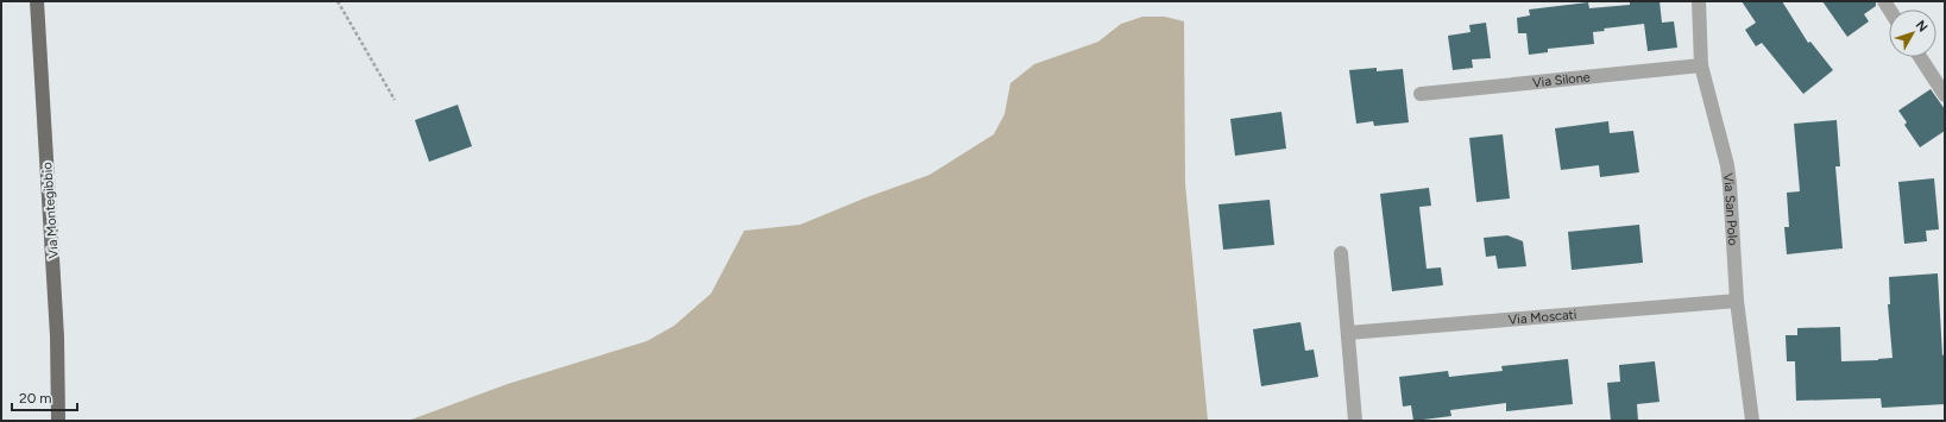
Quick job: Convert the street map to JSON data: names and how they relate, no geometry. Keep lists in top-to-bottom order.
{
  "streets": {
    "main road": ["Via Montegibbio"],
    "street": ["Via Silone", "Via San Polo", "Via Moscati"]
  },
  "crossings": [
    ["Via Silone", "Via San Polo"],
    ["Via San Polo", "Via Moscati"]
  ],
  "scale_bar": "20 m",
  "north": "top right"
}
